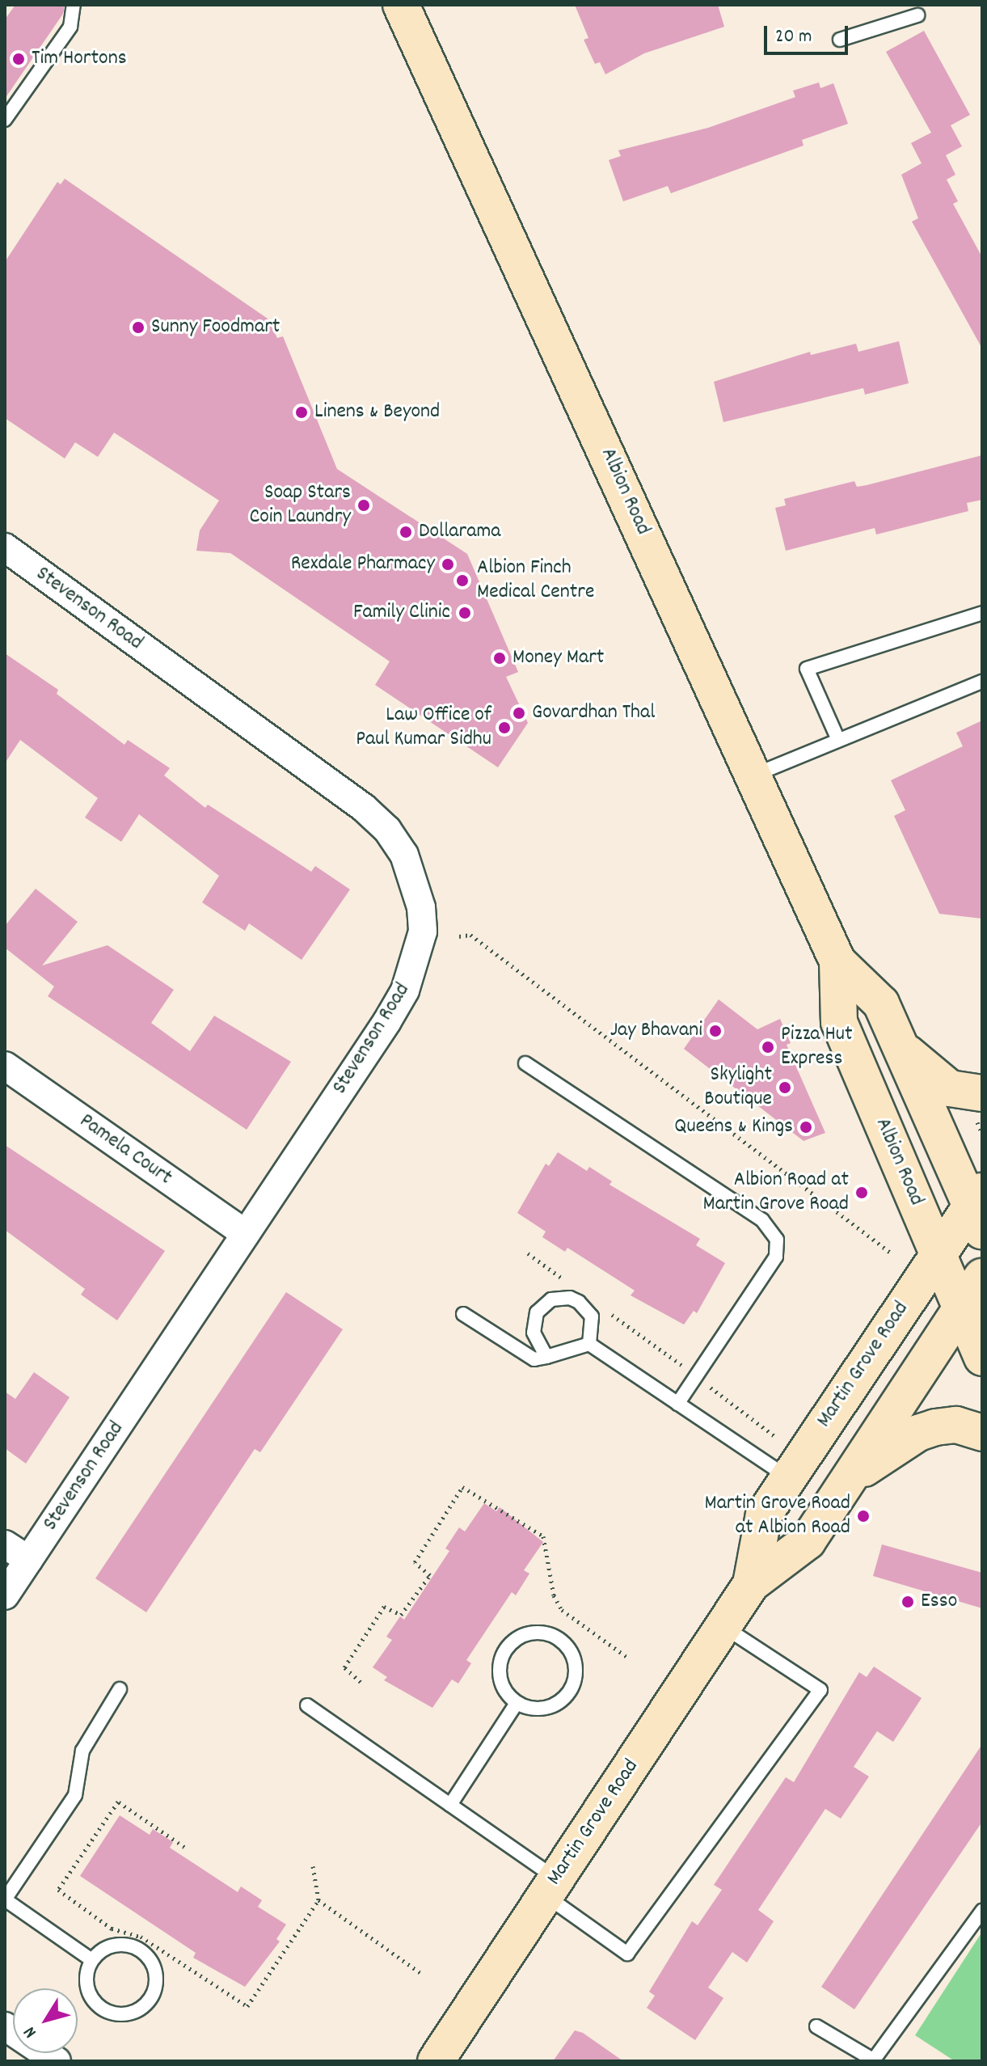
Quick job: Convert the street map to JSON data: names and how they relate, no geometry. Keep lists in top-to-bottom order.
{
  "streets": {
    "main road": ["Albion Road", "Martin Grove Road"],
    "street": ["Stevenson Road", "Pamela Court"]
  },
  "crossings": [
    ["Albion Road", "Martin Grove Road"],
    ["Stevenson Road", "Pamela Court"]
  ],
  "places": [
    "Tim Hortons",
    "Sunny Foodmart",
    "Linens & Beyond",
    "Soap Stars Coin Laundry",
    "Dollarama",
    "Rexdale Pharmacy",
    "Albion Finch Medical Centre",
    "Family Clinic",
    "Money Mart",
    "Govardhan Thal",
    "Law Office of Paul Kumar Sidhu",
    "Jay Bhavani",
    "Pizza Hut Express",
    "Skylight Boutique",
    "Queens & Kings",
    "Albion Road at Martin Grove Road",
    "Martin Grove Road at Albion Road",
    "Esso"
  ],
  "scale_bar": "20 m",
  "north": "bottom left"
}
